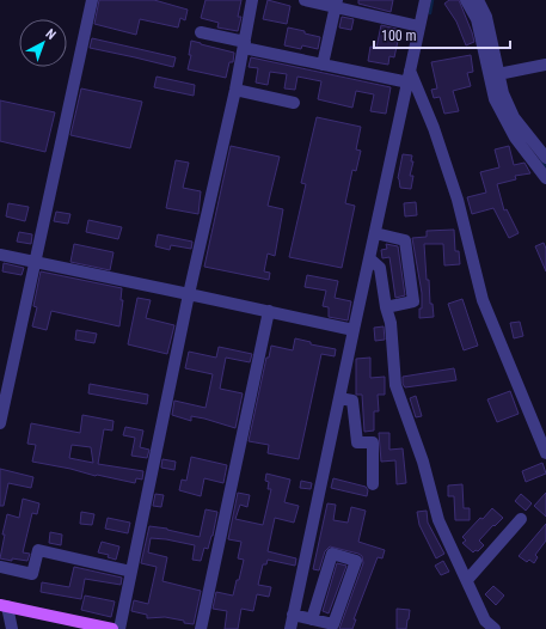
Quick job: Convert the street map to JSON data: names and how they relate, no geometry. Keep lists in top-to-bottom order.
{
  "scale_bar": "100 m",
  "north": "top right"
}
